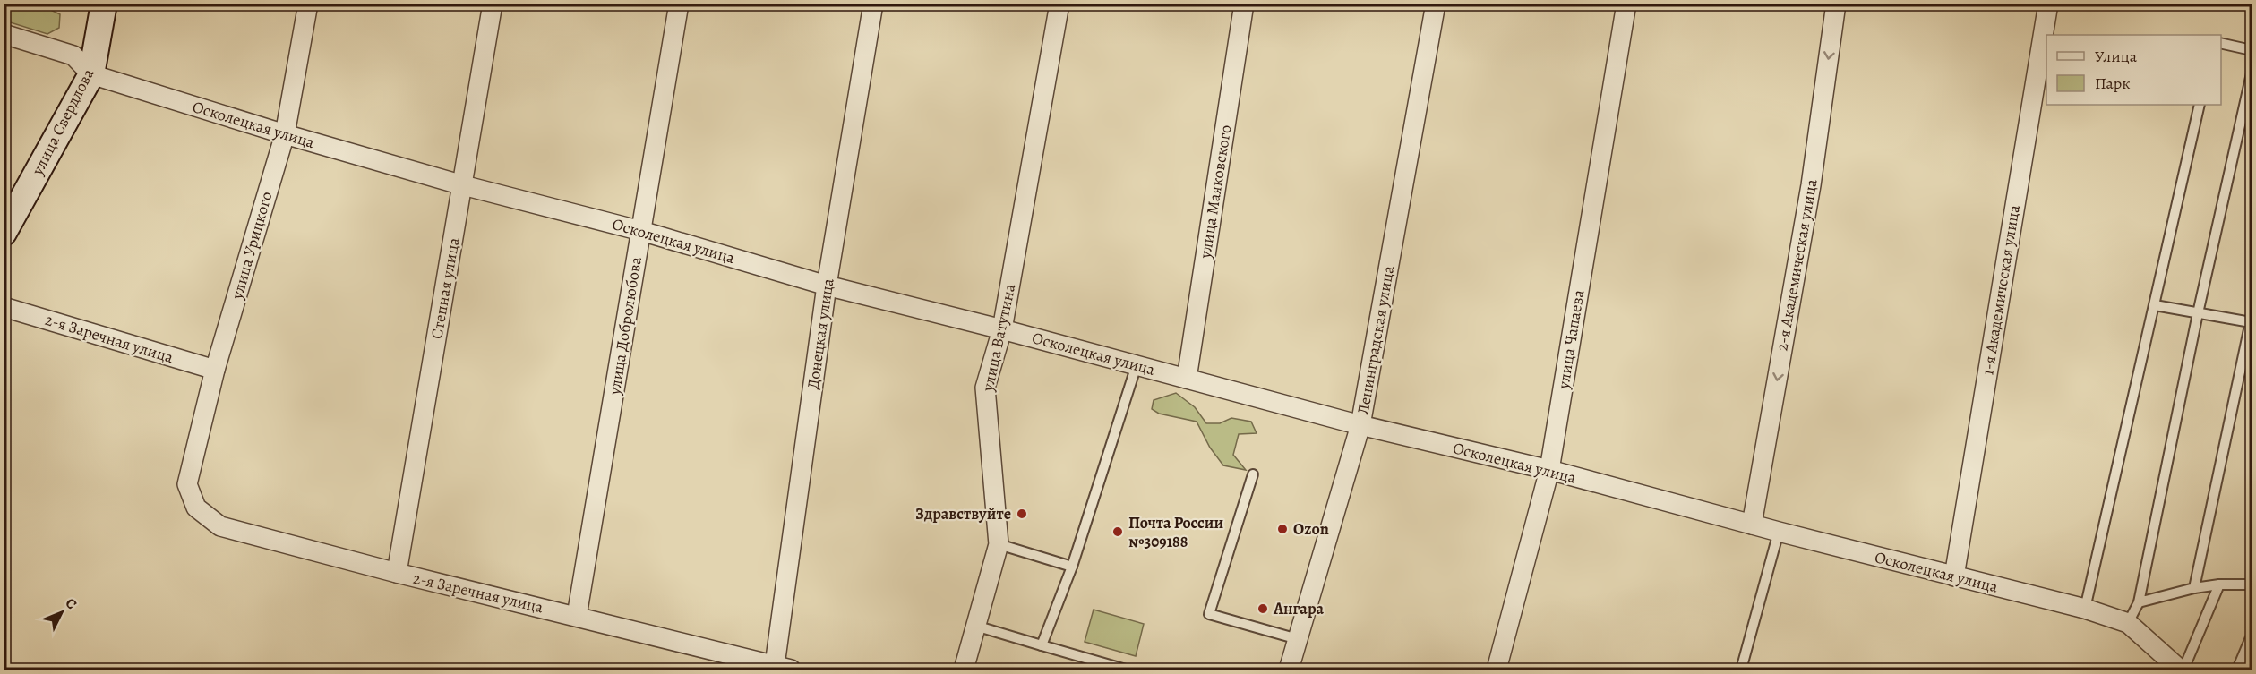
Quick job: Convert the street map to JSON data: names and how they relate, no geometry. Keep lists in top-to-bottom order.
{
  "streets": {
    "main road": ["улица Свердлова"],
    "street": [
      "Осколецкая улица",
      "улица Маяковского",
      "улица Урицкого",
      "2-я Академическая улица",
      "Степная улица",
      "1-я Академическая улица",
      "улица Добролюбова",
      "Донецкая улица",
      "улица Ватутина",
      "2-я Заречная улица",
      "улица Чапаева",
      "Ленинградская улица"
    ]
  },
  "crossings": [
    ["улица Свердлова", "Осколецкая улица"],
    ["Осколецкая улица", "улица Маяковского"],
    ["Осколецкая улица", "улица Урицкого"],
    ["Осколецкая улица", "2-я Академическая улица"],
    ["Осколецкая улица", "Степная улица"],
    ["Осколецкая улица", "1-я Академическая улица"],
    ["Осколецкая улица", "улица Добролюбова"],
    ["Осколецкая улица", "Донецкая улица"],
    ["Осколецкая улица", "улица Ватутина"],
    ["Осколецкая улица", "улица Чапаева"],
    ["Осколецкая улица", "Ленинградская улица"],
    ["улица Урицкого", "2-я Заречная улица"],
    ["Степная улица", "2-я Заречная улица"],
    ["улица Добролюбова", "2-я Заречная улица"],
    ["Донецкая улица", "2-я Заречная улица"]
  ],
  "one_way": ["2-я Академическая улица"],
  "places": [
    "Здравствуйте",
    "Ozon",
    "Почта России №309188",
    "Ангара"
  ],
  "legend": ["Улица", "Парк"],
  "north": "top right"
}
